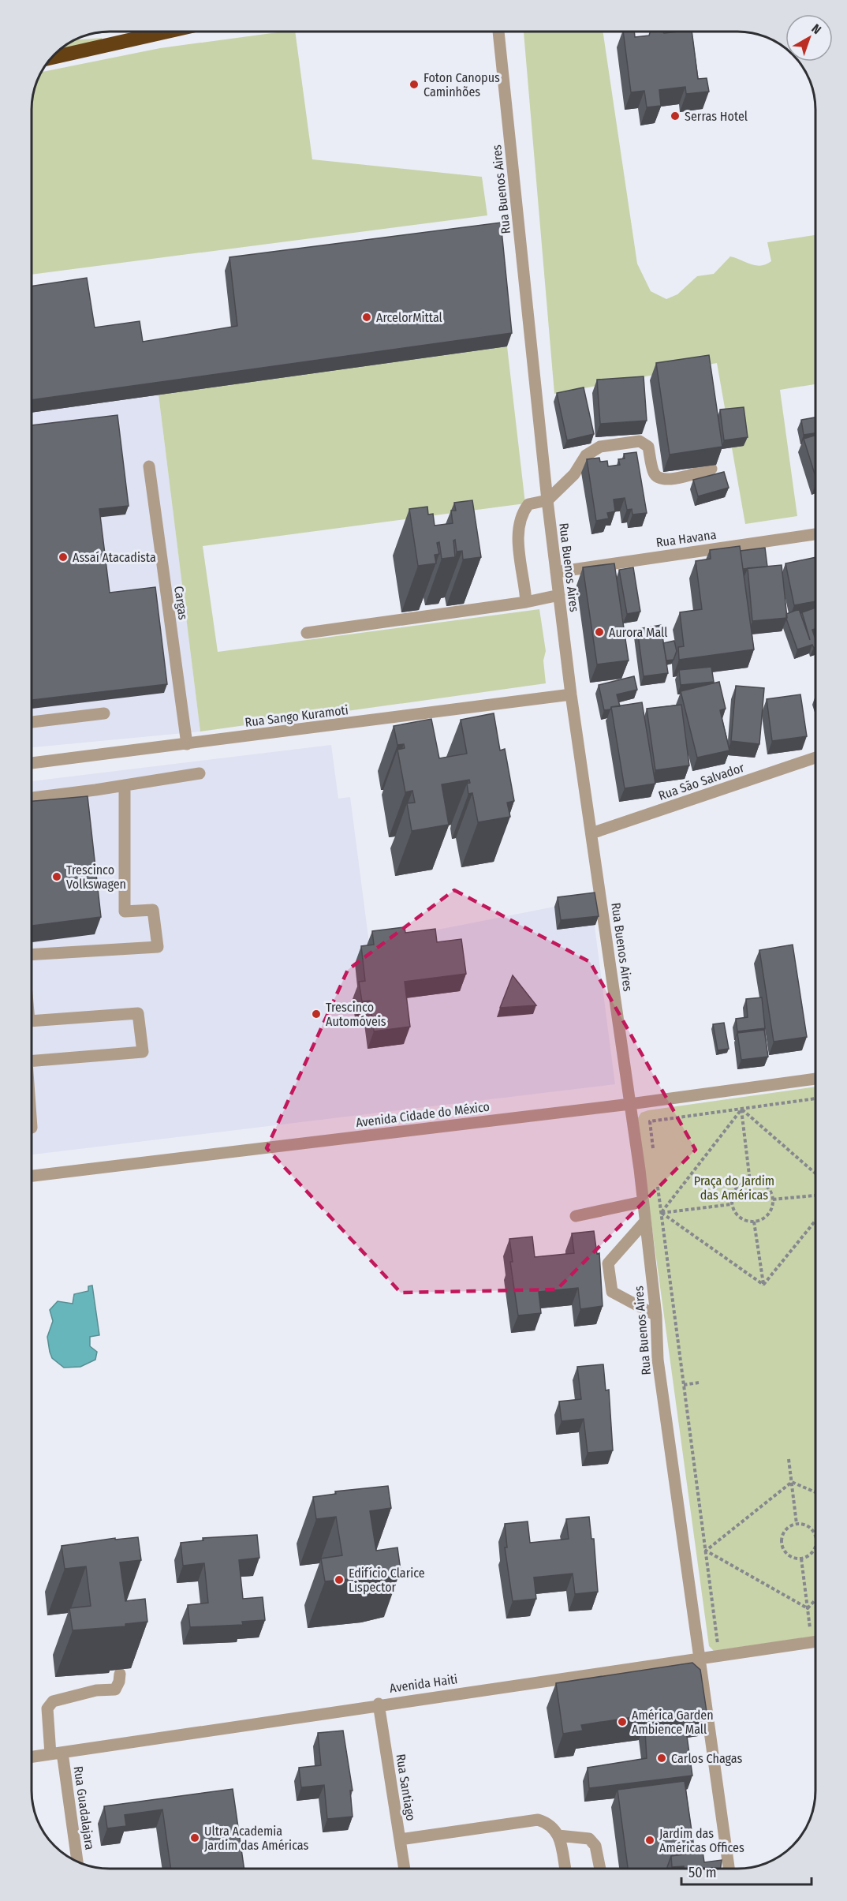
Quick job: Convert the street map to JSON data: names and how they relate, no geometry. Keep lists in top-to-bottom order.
{
  "streets": {
    "street": [
      "Rua Buenos Aires",
      "Rua Havana",
      "Cargas",
      "Rua Sango Kuramoti",
      "Rua São Salvador",
      "Avenida Cidade do México",
      "Avenida Haiti",
      "Rua Santiago",
      "Rua Guadalajara"
    ]
  },
  "crossings": [
    ["Rua Buenos Aires", "Rua Havana"],
    ["Rua Buenos Aires", "Rua Sango Kuramoti"],
    ["Rua Buenos Aires", "Rua São Salvador"],
    ["Rua Buenos Aires", "Avenida Cidade do México"],
    ["Rua Buenos Aires", "Avenida Haiti"],
    ["Cargas", "Rua Sango Kuramoti"],
    ["Avenida Haiti", "Rua Santiago"],
    ["Avenida Haiti", "Rua Guadalajara"]
  ],
  "parks": ["Praça do Jardim das Américas"],
  "places": [
    "Foton Canopus Caminhões",
    "Serras Hotel",
    "ArcelorMittal",
    "Assaí Atacadista",
    "Aurora Mall",
    "Trescinco Volkswagen",
    "Trescinco Automóveis",
    "Edifício Clarice Lispector",
    "América Garden Ambience Mall",
    "Carlos Chagas",
    "Ultra Academia Jardim das Américas",
    "Jardim das Américas Offices"
  ],
  "scale_bar": "50 m",
  "north": "top right"
}
